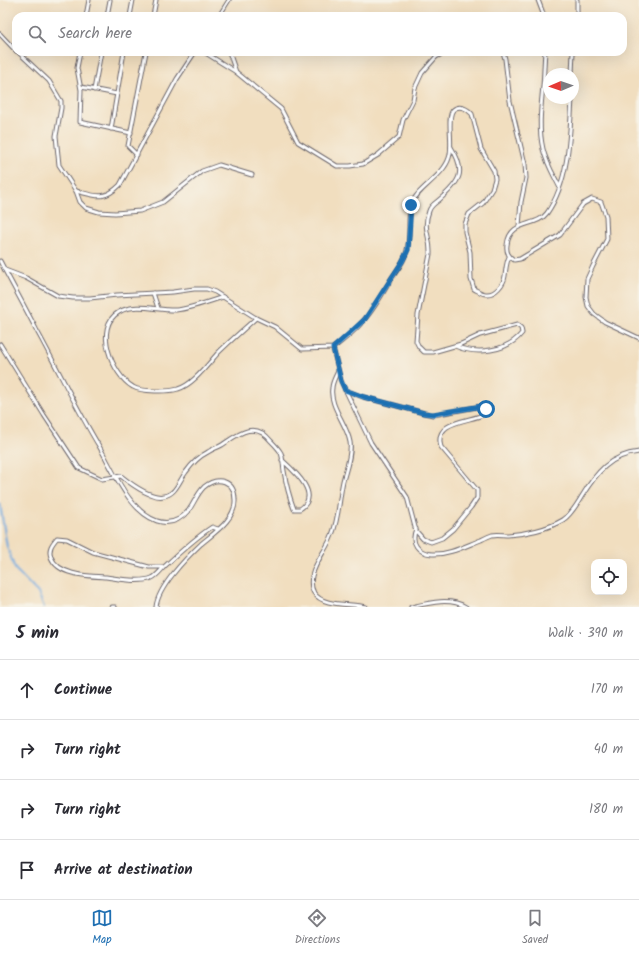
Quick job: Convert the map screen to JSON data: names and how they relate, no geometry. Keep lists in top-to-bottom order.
{
  "north": "left",
  "page": {
    "search": "Search here",
    "heading": ["5 min", "Walk · 390 m"],
    "list": [
      ["Continue", "170 m"],
      ["Turn right", "40 m"],
      ["Turn right", "180 m"],
      "Arrive at destination"
    ],
    "nav": ["Map", "Directions", "Saved"]
  }
}
